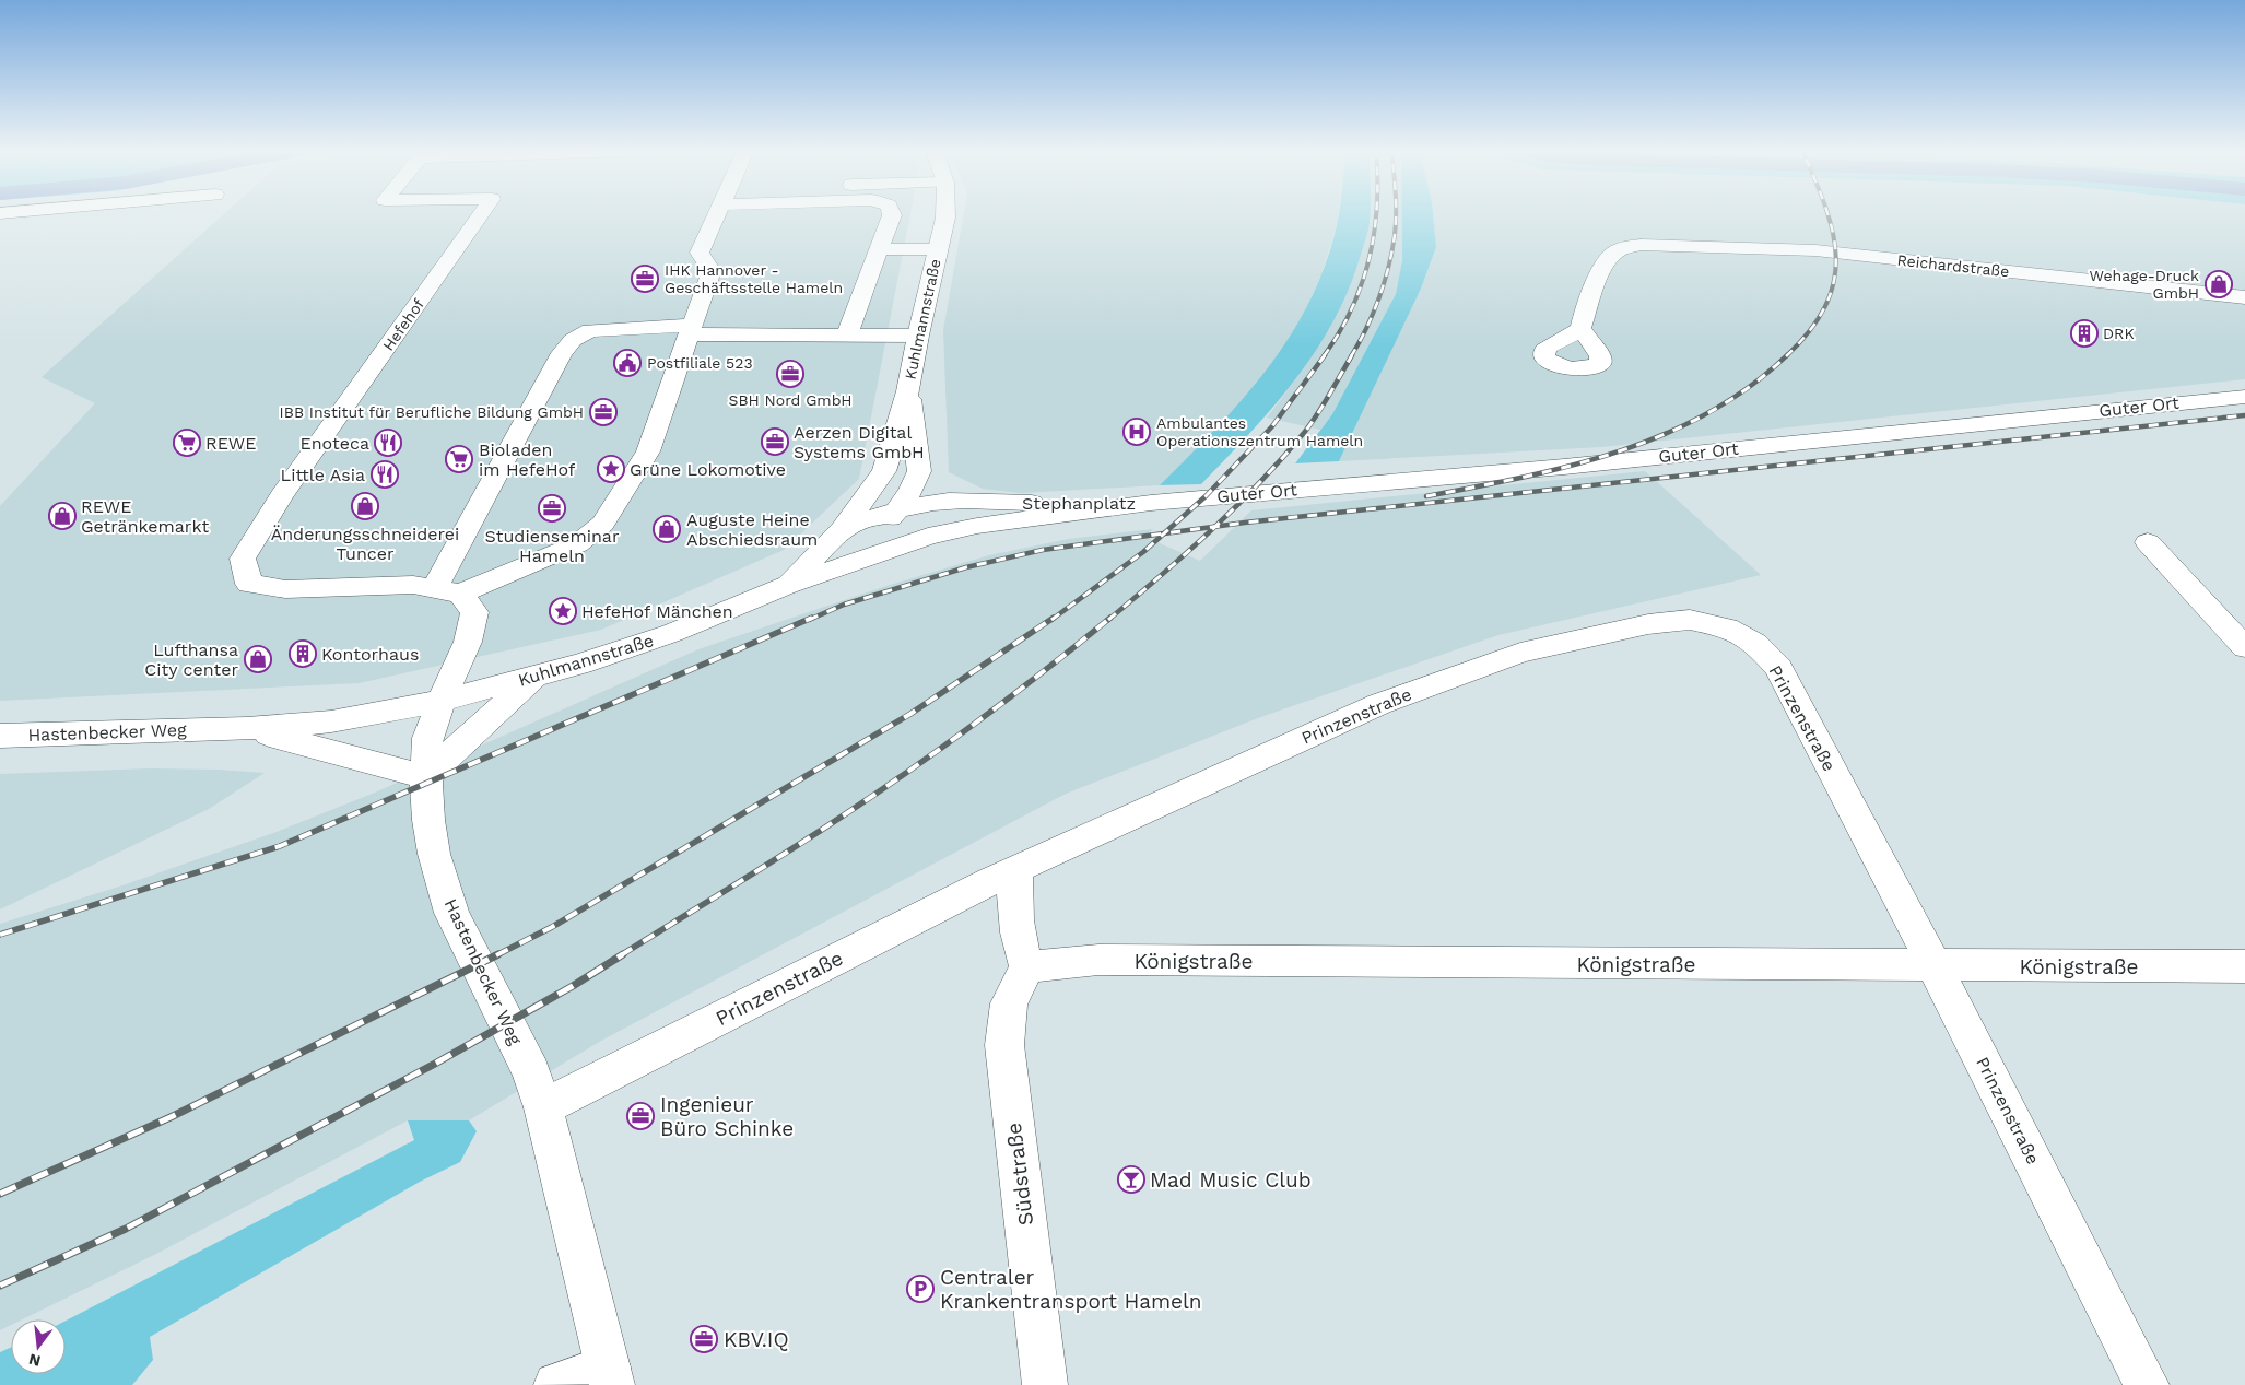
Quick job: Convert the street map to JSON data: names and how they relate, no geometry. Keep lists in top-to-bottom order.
{
  "streets": {
    "main road": [
      "Reichardstraße",
      "Kuhlmannstraße",
      "Hefehof",
      "Guter Ort",
      "Stephanplatz",
      "Prinzenstraße",
      "Hastenbecker Weg",
      "Königstraße",
      "Südstraße"
    ]
  },
  "crossings": [
    ["Kuhlmannstraße", "Stephanplatz"],
    ["Kuhlmannstraße", "Hastenbecker Weg"],
    ["Guter Ort", "Stephanplatz"],
    ["Prinzenstraße", "Hastenbecker Weg"],
    ["Prinzenstraße", "Königstraße"],
    ["Königstraße", "Südstraße"]
  ],
  "places": {
    "office": [
      "IHK Hannover - Geschäftsstelle Hameln",
      "SBH Nord GmbH",
      "IBB Institut für Berufliche Bildung GmbH",
      "Aerzen Digital Systems GmbH",
      "Studienseminar Hameln",
      "Ingenieur Büro Schinke",
      "KBV.IQ"
    ],
    "shop": [
      "Wehage-Druck GmbH",
      "Änderungsschneiderei Tuncer",
      "REWE Getränkemarkt",
      "Auguste Heine Abschiedsraum",
      "Lufthansa City center"
    ],
    "building": ["DRK", "Kontorhaus"],
    "public building": ["Postfiliale 523"],
    "hospital": ["Ambulantes Operationszentrum Hameln"],
    "supermarket": ["REWE", "Bioladen im HefeHof"],
    "restaurant": ["Enoteca", "Little Asia"],
    "place": ["Grüne Lokomotive", "HefeHof Mänchen"],
    "bar": ["Mad Music Club"],
    "parking": ["Centraler Krankentransport Hameln"]
  },
  "north": "bottom"
}
